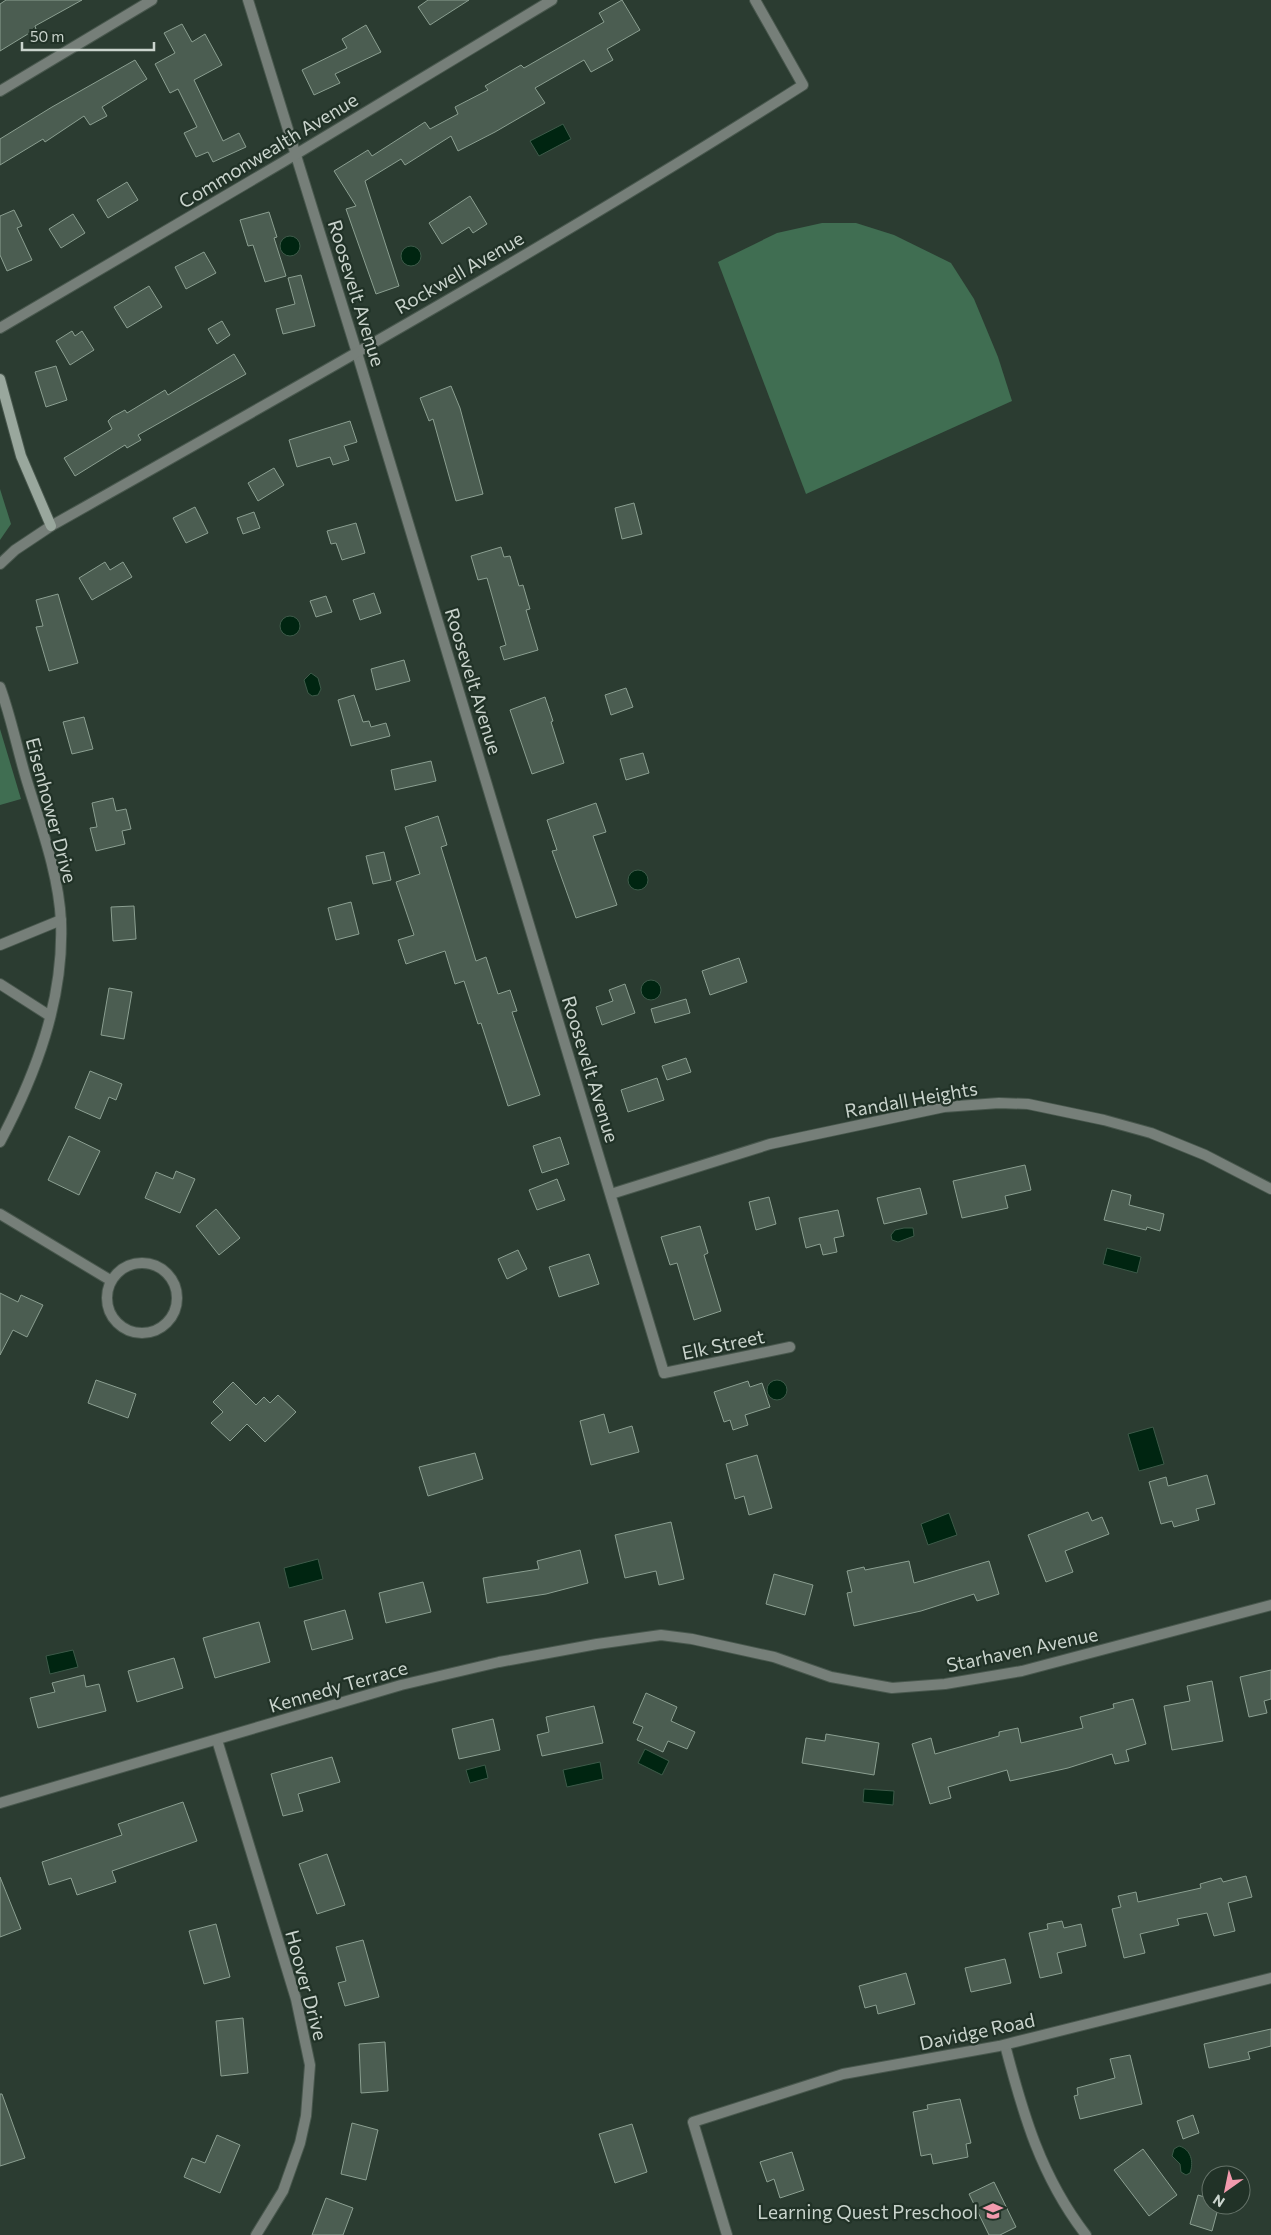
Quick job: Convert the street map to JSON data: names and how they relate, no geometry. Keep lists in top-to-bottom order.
{
  "streets": {
    "street": [
      "Commonwealth Avenue",
      "Rockwell Avenue",
      "Roosevelt Avenue",
      "Eisenhower Drive",
      "Randall Heights",
      "Elk Street",
      "Starhaven Avenue",
      "Kennedy Terrace",
      "Hoover Drive",
      "Davidge Road"
    ]
  },
  "crossings": [
    ["Commonwealth Avenue", "Roosevelt Avenue"],
    ["Rockwell Avenue", "Roosevelt Avenue"],
    ["Roosevelt Avenue", "Randall Heights"],
    ["Roosevelt Avenue", "Elk Street"],
    ["Starhaven Avenue", "Kennedy Terrace"],
    ["Kennedy Terrace", "Hoover Drive"]
  ],
  "places": {
    "school or university": ["Learning Quest Preschool"]
  },
  "scale_bar": "50 m",
  "north": "bottom left"
}
